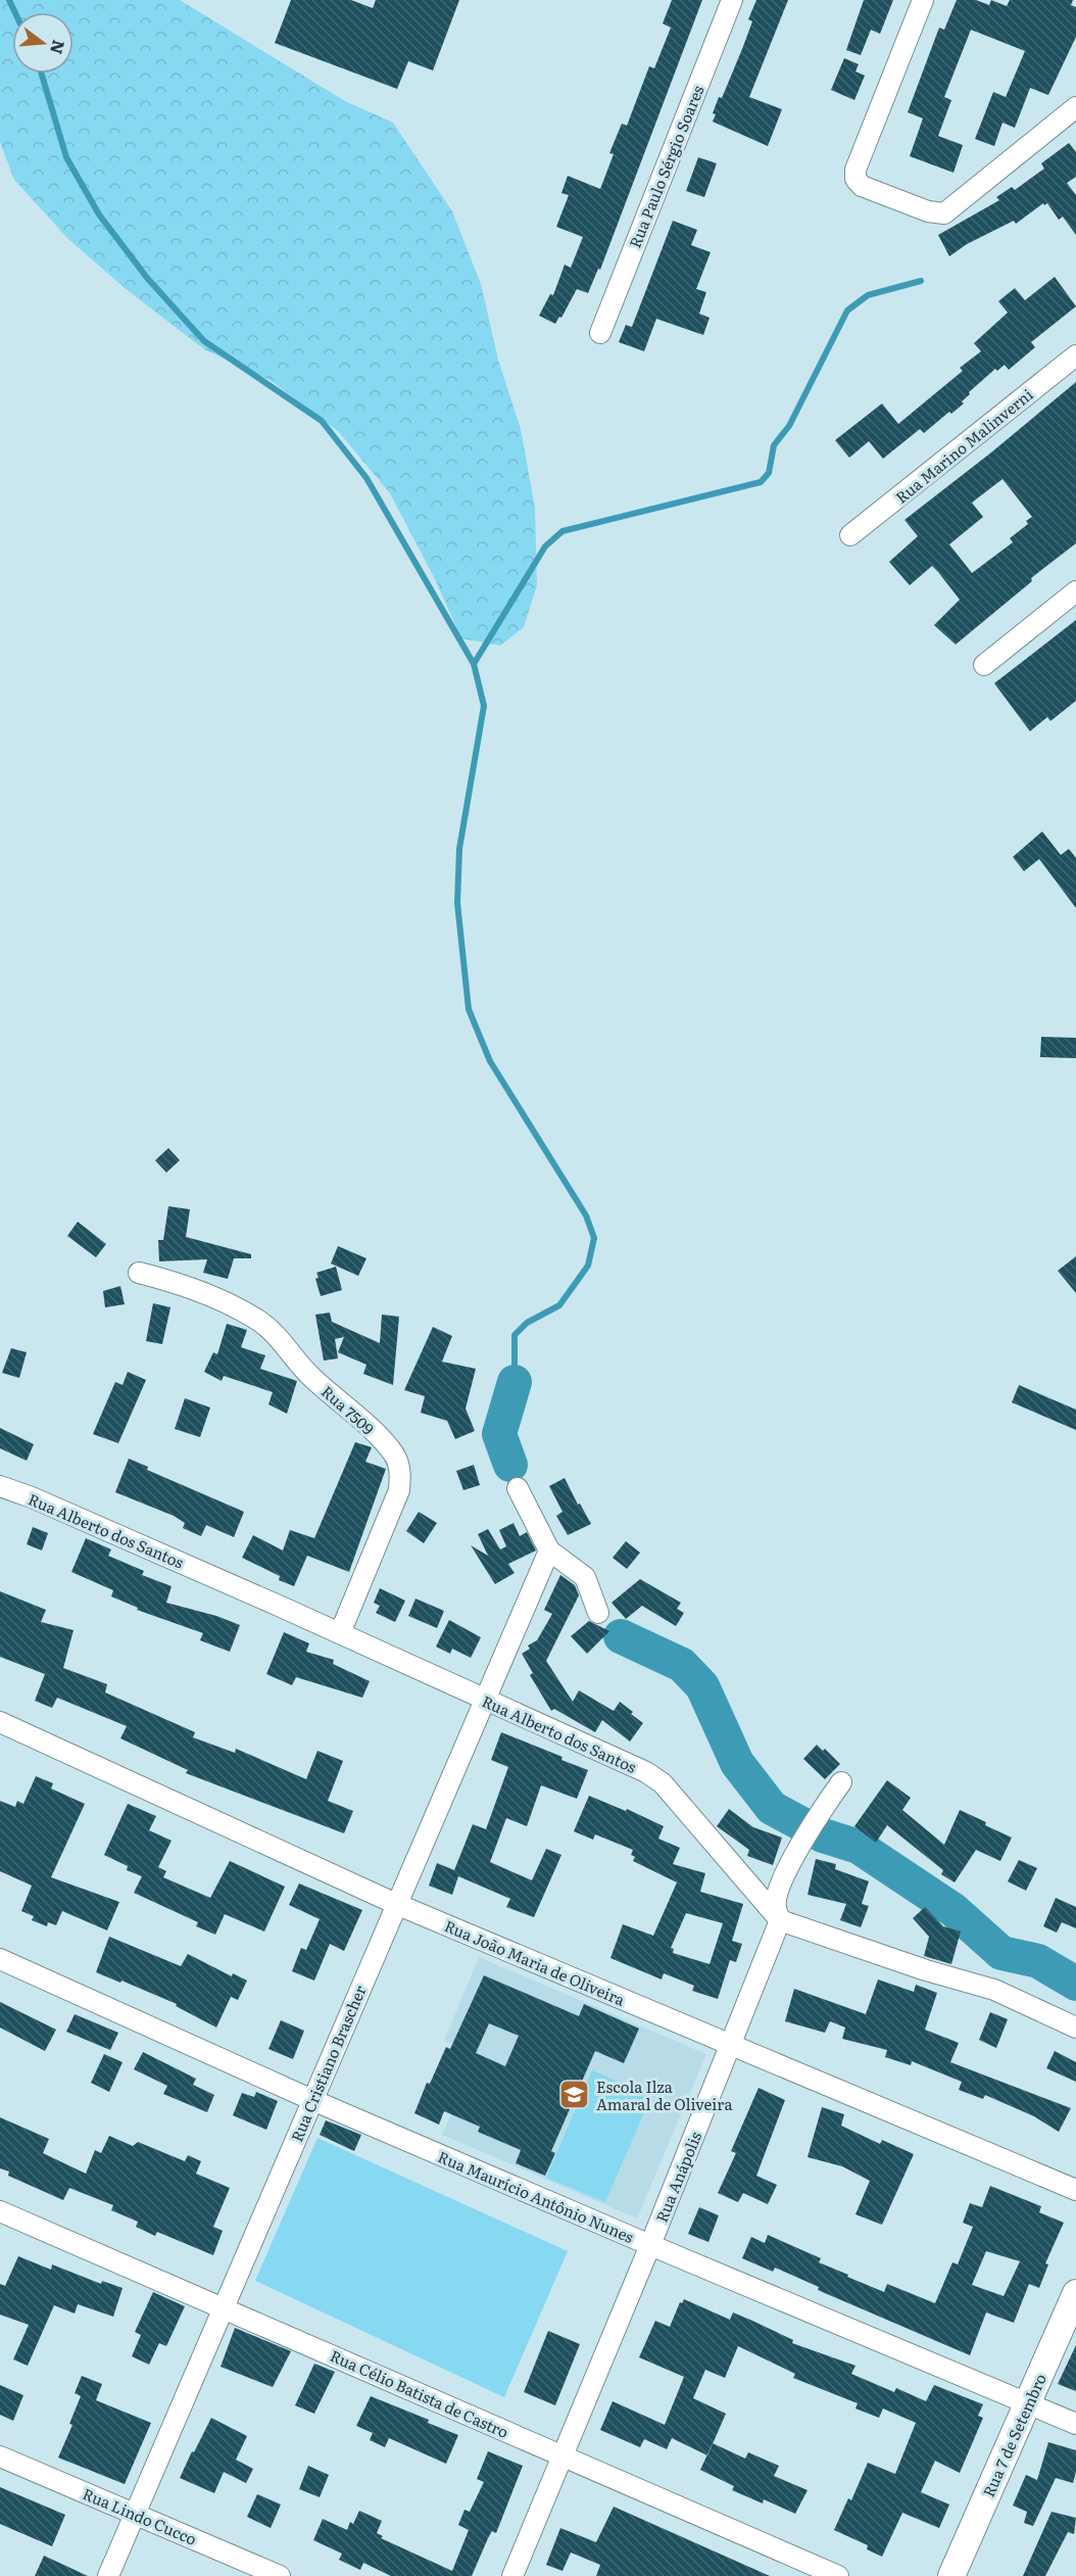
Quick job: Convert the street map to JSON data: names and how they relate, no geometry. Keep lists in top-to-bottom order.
{
  "streets": {
    "street": [
      "Rua Paulo Sérgio Soares",
      "Rua Marino Malinverni",
      "Rua 7509",
      "Rua Alberto dos Santos",
      "Rua João Maria de Oliveira",
      "Rua Cristiano Brascher",
      "Rua Anápolis",
      "Rua Maurício Antônio Nunes",
      "Rua Célio Batista de Castro",
      "Rua 7 de Setembro",
      "Rua Lindo Cucco"
    ]
  },
  "crossings": [
    ["Rua 7509", "Rua Alberto dos Santos"],
    ["Rua Alberto dos Santos", "Rua Cristiano Brascher"],
    ["Rua Alberto dos Santos", "Rua Anápolis"],
    ["Rua João Maria de Oliveira", "Rua Cristiano Brascher"],
    ["Rua João Maria de Oliveira", "Rua Anápolis"],
    ["Rua Cristiano Brascher", "Rua Maurício Antônio Nunes"],
    ["Rua Cristiano Brascher", "Rua Célio Batista de Castro"],
    ["Rua Cristiano Brascher", "Rua Lindo Cucco"],
    ["Rua Anápolis", "Rua Maurício Antônio Nunes"],
    ["Rua Anápolis", "Rua Célio Batista de Castro"],
    ["Rua Maurício Antônio Nunes", "Rua 7 de Setembro"]
  ],
  "places": {
    "school or university": ["Escola Ilza Amaral de Oliveira"]
  },
  "north": "right"
}
